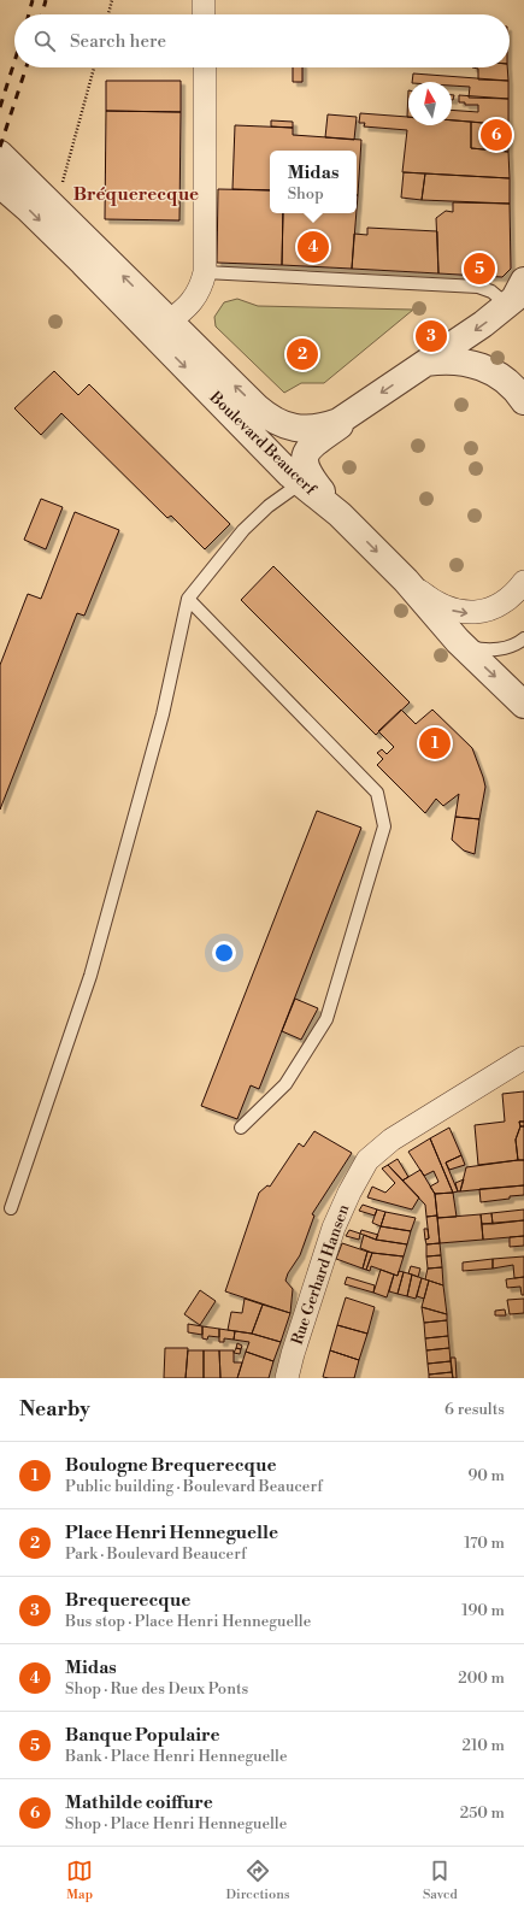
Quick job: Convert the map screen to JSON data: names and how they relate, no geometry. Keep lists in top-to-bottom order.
{
  "streets": {
    "street": ["Boulevard Beaucerf", "Rue Gerhard Hansen"]
  },
  "districts": ["Bréquerecque"],
  "north": "top",
  "page": {
    "search": "Search here",
    "pins": [
      "6",
      "4",
      "5",
      "3",
      "2",
      "1"
    ],
    "popup": ["Midas", "Shop"],
    "heading": ["Nearby", "6 results"],
    "list": [
      {
        "mark": "1",
        "name": "Boulogne Brequerecque",
        "note": "Public building · Boulevard Beaucerf",
        "value": "90 m"
      },
      {
        "mark": "2",
        "name": "Place Henri Henneguelle",
        "note": "Park · Boulevard Beaucerf",
        "value": "170 m"
      },
      {
        "mark": "3",
        "name": "Brequerecque",
        "note": "Bus stop · Place Henri Henneguelle",
        "value": "190 m"
      },
      {
        "mark": "4",
        "name": "Midas",
        "note": "Shop · Rue des Deux Ponts",
        "value": "200 m"
      },
      {
        "mark": "5",
        "name": "Banque Populaire",
        "note": "Bank · Place Henri Henneguelle",
        "value": "210 m"
      },
      {
        "mark": "6",
        "name": "Mathilde coiffure",
        "note": "Shop · Place Henri Henneguelle",
        "value": "250 m"
      }
    ],
    "nav": ["Map", "Directions", "Saved"]
  }
}
